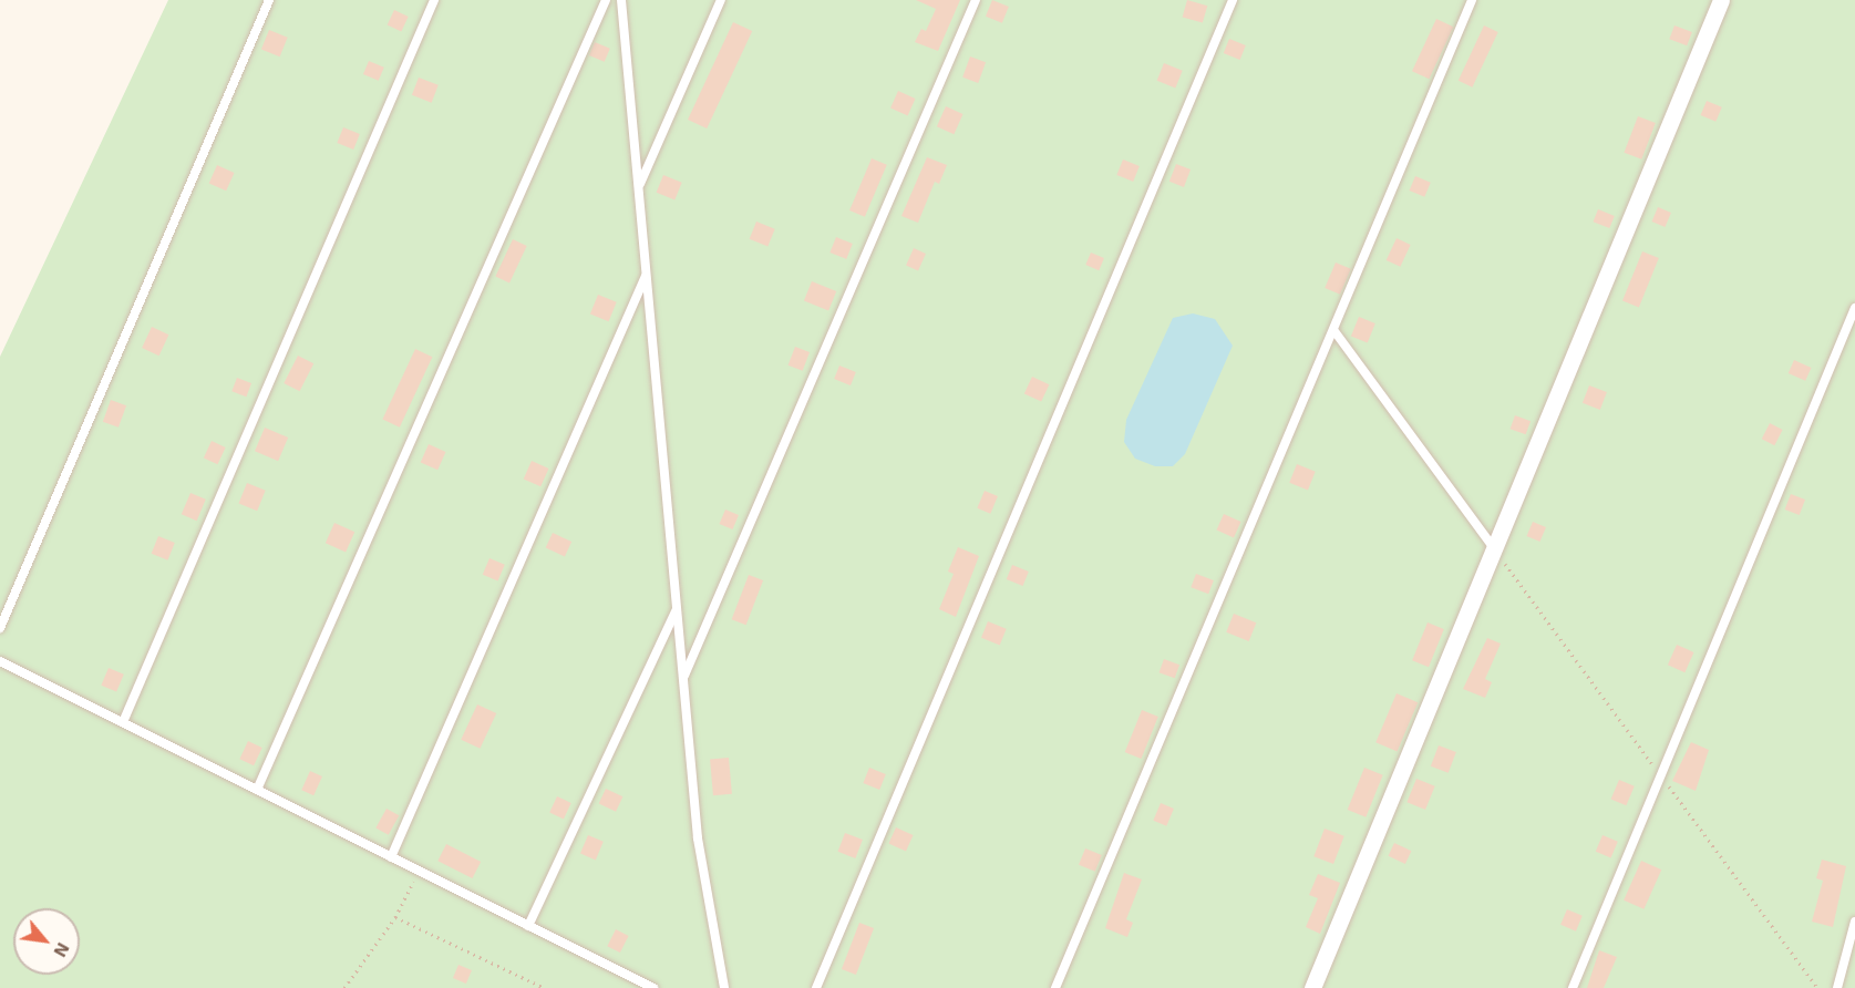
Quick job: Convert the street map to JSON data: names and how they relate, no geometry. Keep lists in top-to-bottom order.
{
  "north": "bottom right"
}
